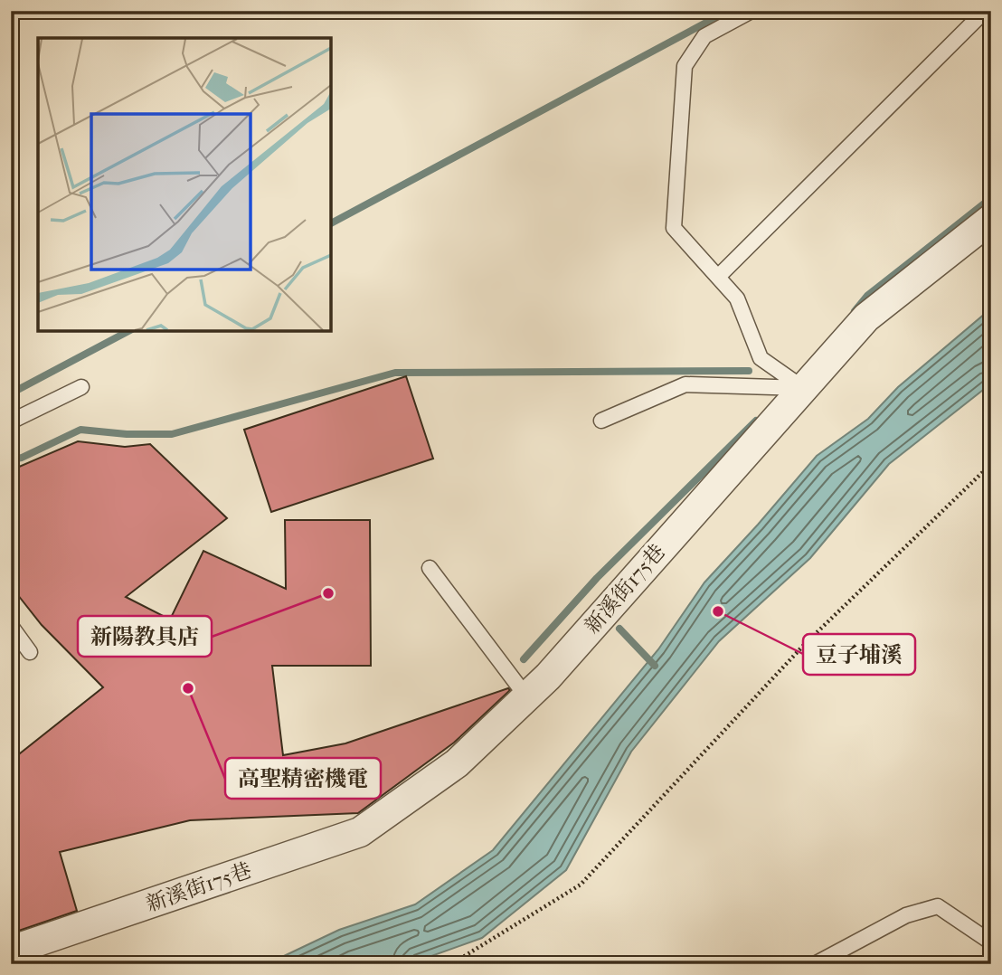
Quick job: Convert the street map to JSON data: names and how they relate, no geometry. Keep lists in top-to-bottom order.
{
  "streets": {
    "street": ["新溪街175巷"]
  },
  "places": ["新陽教具店", "豆子埔溪", "高聖精密機電"]
}
